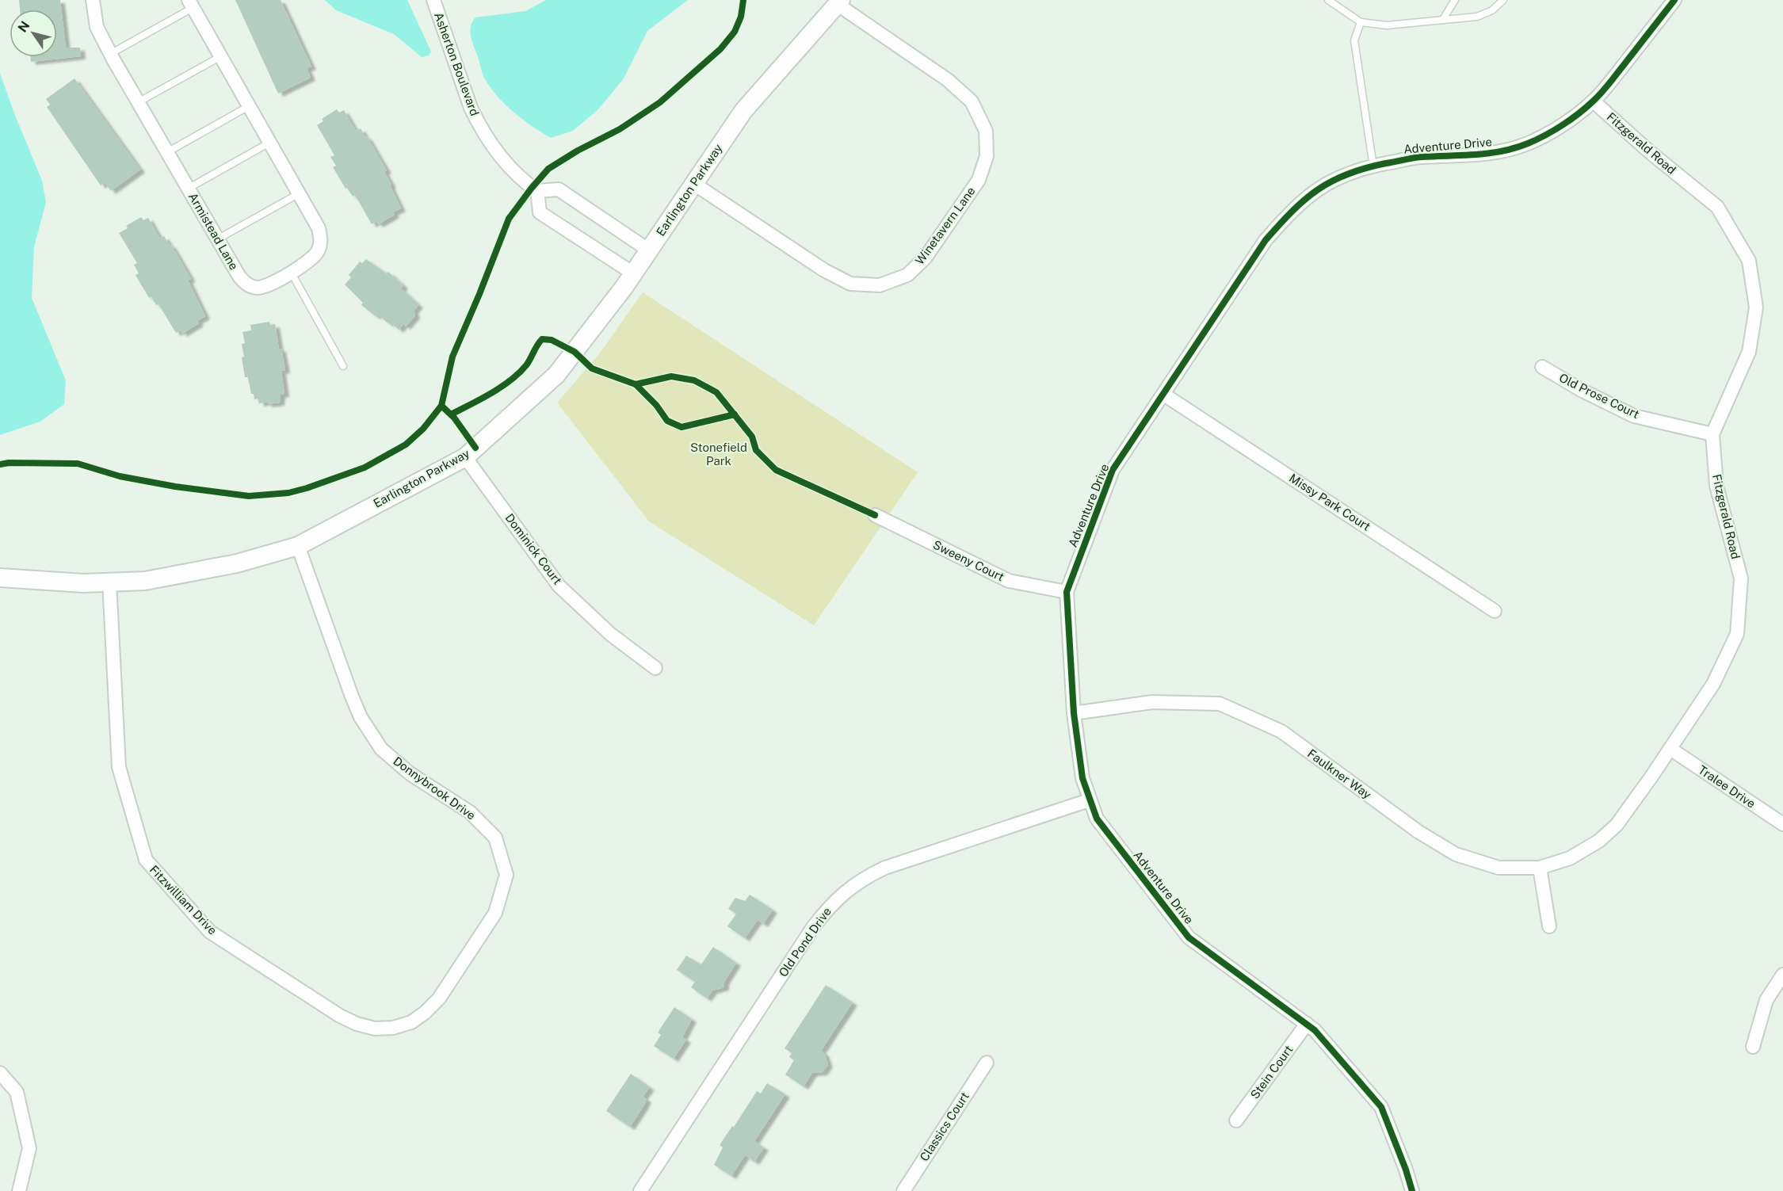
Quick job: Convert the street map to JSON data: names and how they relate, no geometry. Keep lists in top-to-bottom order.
{
  "streets": {
    "street": [
      "Asherton Boulevard",
      "Fitzgerald Road",
      "Adventure Drive",
      "Earlington Parkway",
      "Winetavern Lane",
      "Armistead Lane",
      "Old Prose Court",
      "Missy Park Court",
      "Dominick Court",
      "Sweeny Court",
      "Faulkner Way",
      "Tralee Drive",
      "Donnybrook Drive",
      "Fitzwilliam Drive",
      "Old Pond Drive",
      "Stein Court",
      "Classics Court"
    ]
  },
  "crossings": [
    ["Fitzgerald Road", "Adventure Drive"],
    ["Fitzgerald Road", "Old Prose Court"],
    ["Fitzgerald Road", "Faulkner Way"],
    ["Fitzgerald Road", "Tralee Drive"],
    ["Adventure Drive", "Missy Park Court"],
    ["Adventure Drive", "Sweeny Court"],
    ["Adventure Drive", "Faulkner Way"],
    ["Adventure Drive", "Old Pond Drive"],
    ["Adventure Drive", "Stein Court"],
    ["Earlington Parkway", "Winetavern Lane"],
    ["Earlington Parkway", "Dominick Court"],
    ["Earlington Parkway", "Donnybrook Drive"],
    ["Earlington Parkway", "Fitzwilliam Drive"],
    ["Donnybrook Drive", "Fitzwilliam Drive"]
  ],
  "parks": ["Stonefield Park"],
  "north": "top left"
}
